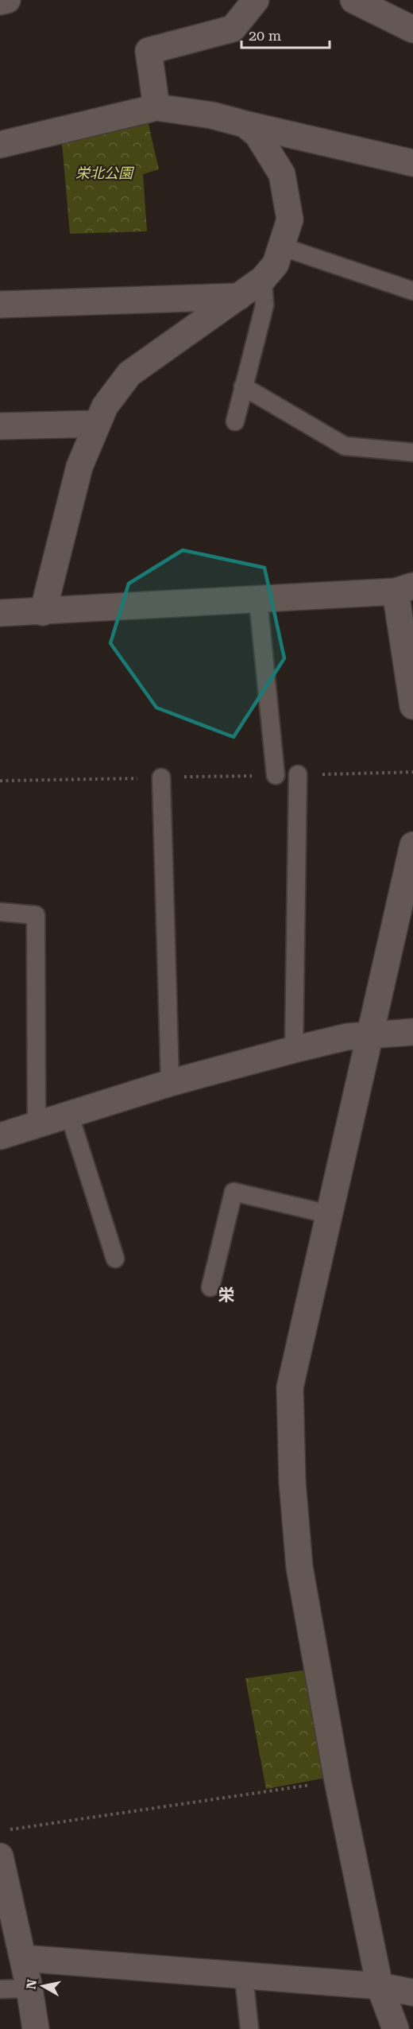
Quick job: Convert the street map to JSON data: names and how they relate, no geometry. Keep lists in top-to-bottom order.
{
  "districts": ["栄"],
  "parks": ["栄北公園"],
  "scale_bar": "20 m",
  "north": "left"
}
